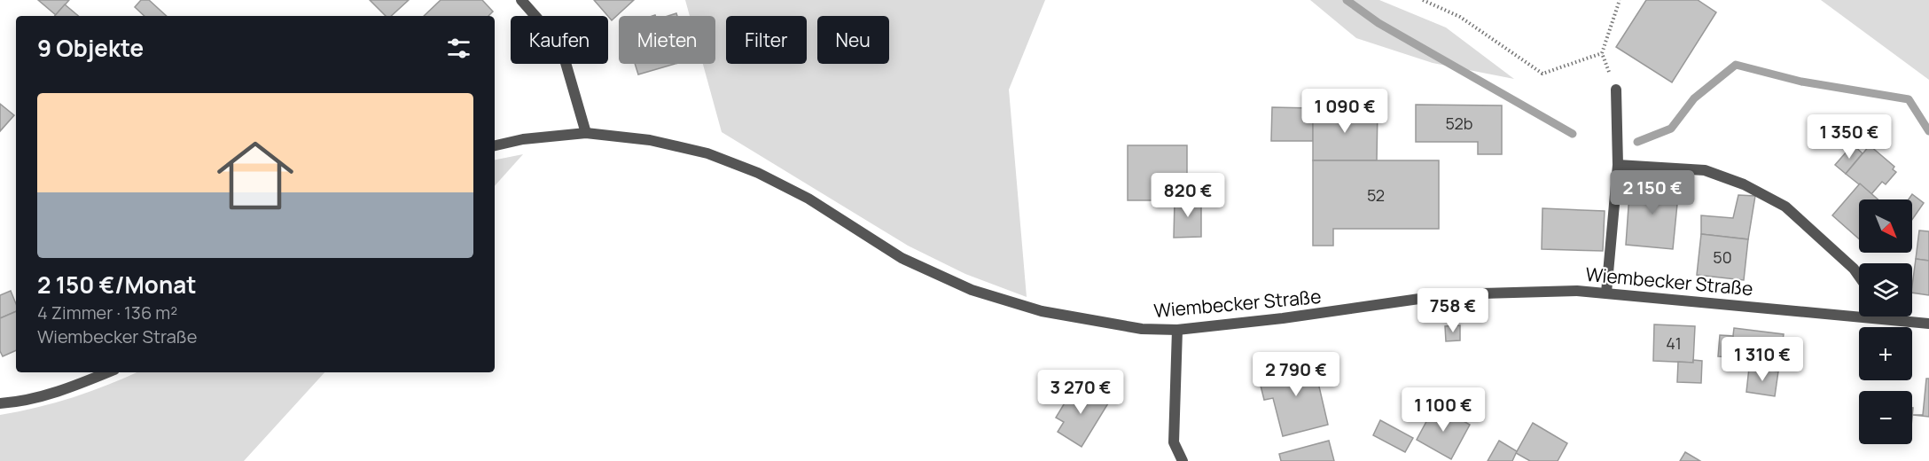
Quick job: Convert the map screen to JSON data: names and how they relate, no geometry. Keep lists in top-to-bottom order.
{
  "streets": {
    "street": ["Wiembecker Straße"]
  },
  "house_numbers": [
    "52b",
    "52",
    "50",
    "41"
  ],
  "north": "bottom right",
  "page": {
    "chip": [
      "Kaufen",
      "Mieten",
      "Filter",
      "Neu"
    ],
    "heading": "9 Objekte",
    "list": [
      {
        "name": "2 150 €/Monat",
        "note": "4 Zimmer · 136 m² · Wiembecker Straße"
      }
    ],
    "price": [
      "1 090 €",
      "1 350 €",
      "2 150 €",
      "820 €",
      "758 €",
      "1 310 €",
      "2 790 €",
      "3 270 €",
      "1 100 €"
    ],
    "map_buttons": ["+", "−"]
  }
}
